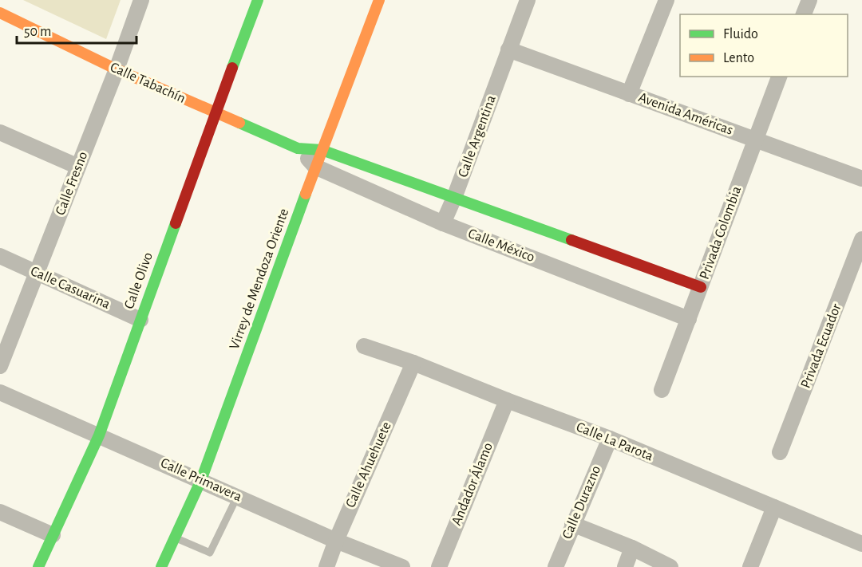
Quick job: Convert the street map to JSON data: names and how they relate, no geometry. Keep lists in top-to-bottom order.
{
  "streets": {
    "street": [
      "Calle Tabachín",
      "Avenida Américas",
      "Calle Argentina",
      "Calle Fresno",
      "Privada Colombia",
      "Calle México",
      "Virrey de Mendoza Oriente",
      "Calle Olivo",
      "Calle Casuarina",
      "Privada Ecuador",
      "Calle La Parota",
      "Calle Ahuehuete",
      "Calle Primavera",
      "Andador Álamo",
      "Calle Durazno"
    ]
  },
  "crossings": [
    ["Calle Tabachín", "Calle Fresno"],
    ["Calle Tabachín", "Calle México"],
    ["Calle Tabachín", "Virrey de Mendoza Oriente"],
    ["Calle Tabachín", "Calle Olivo"],
    ["Avenida Américas", "Calle Argentina"],
    ["Avenida Américas", "Privada Colombia"],
    ["Calle Argentina", "Calle México"],
    ["Calle Fresno", "Calle Casuarina"],
    ["Privada Colombia", "Calle México"],
    ["Calle México", "Virrey de Mendoza Oriente"],
    ["Virrey de Mendoza Oriente", "Calle Primavera"],
    ["Calle Olivo", "Calle Casuarina"],
    ["Calle Olivo", "Calle Primavera"],
    ["Calle La Parota", "Calle Ahuehuete"],
    ["Calle La Parota", "Andador Álamo"],
    ["Calle La Parota", "Calle Durazno"],
    ["Calle Ahuehuete", "Calle Primavera"]
  ],
  "legend": ["Fluido", "Lento"],
  "scale_bar": "50 m"
}
